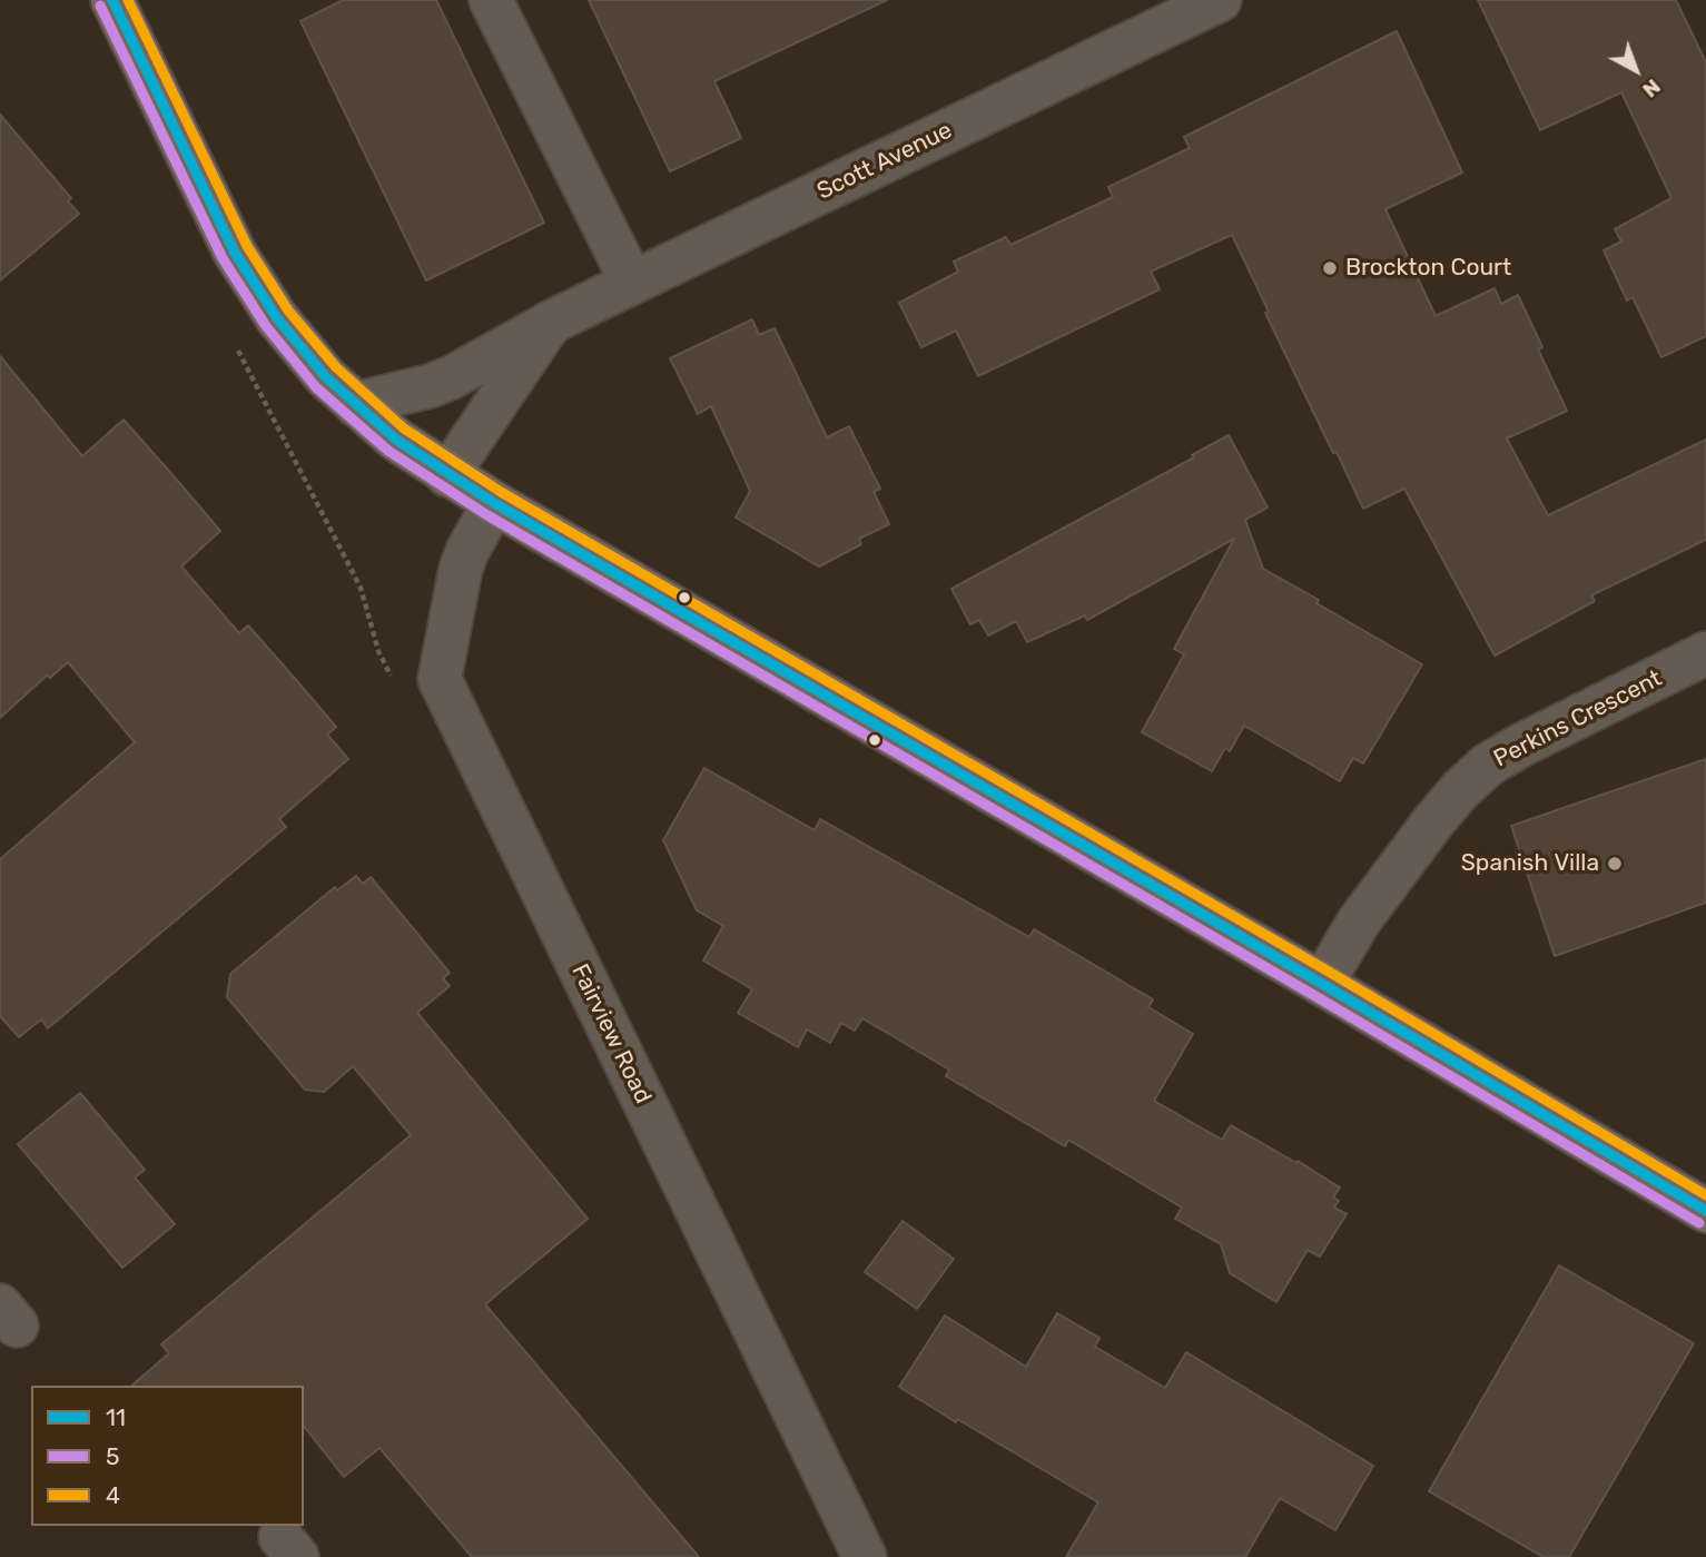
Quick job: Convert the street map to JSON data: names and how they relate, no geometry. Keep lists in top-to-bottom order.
{
  "streets": {
    "street": ["Scott Avenue", "Perkins Crescent", "Fairview Road"]
  },
  "places": ["Brockton Court", "Spanish Villa"],
  "lines": ["transit line 11", "transit line 4", "transit line 5"],
  "legend": ["11", "5", "4"],
  "north": "bottom right"
}
